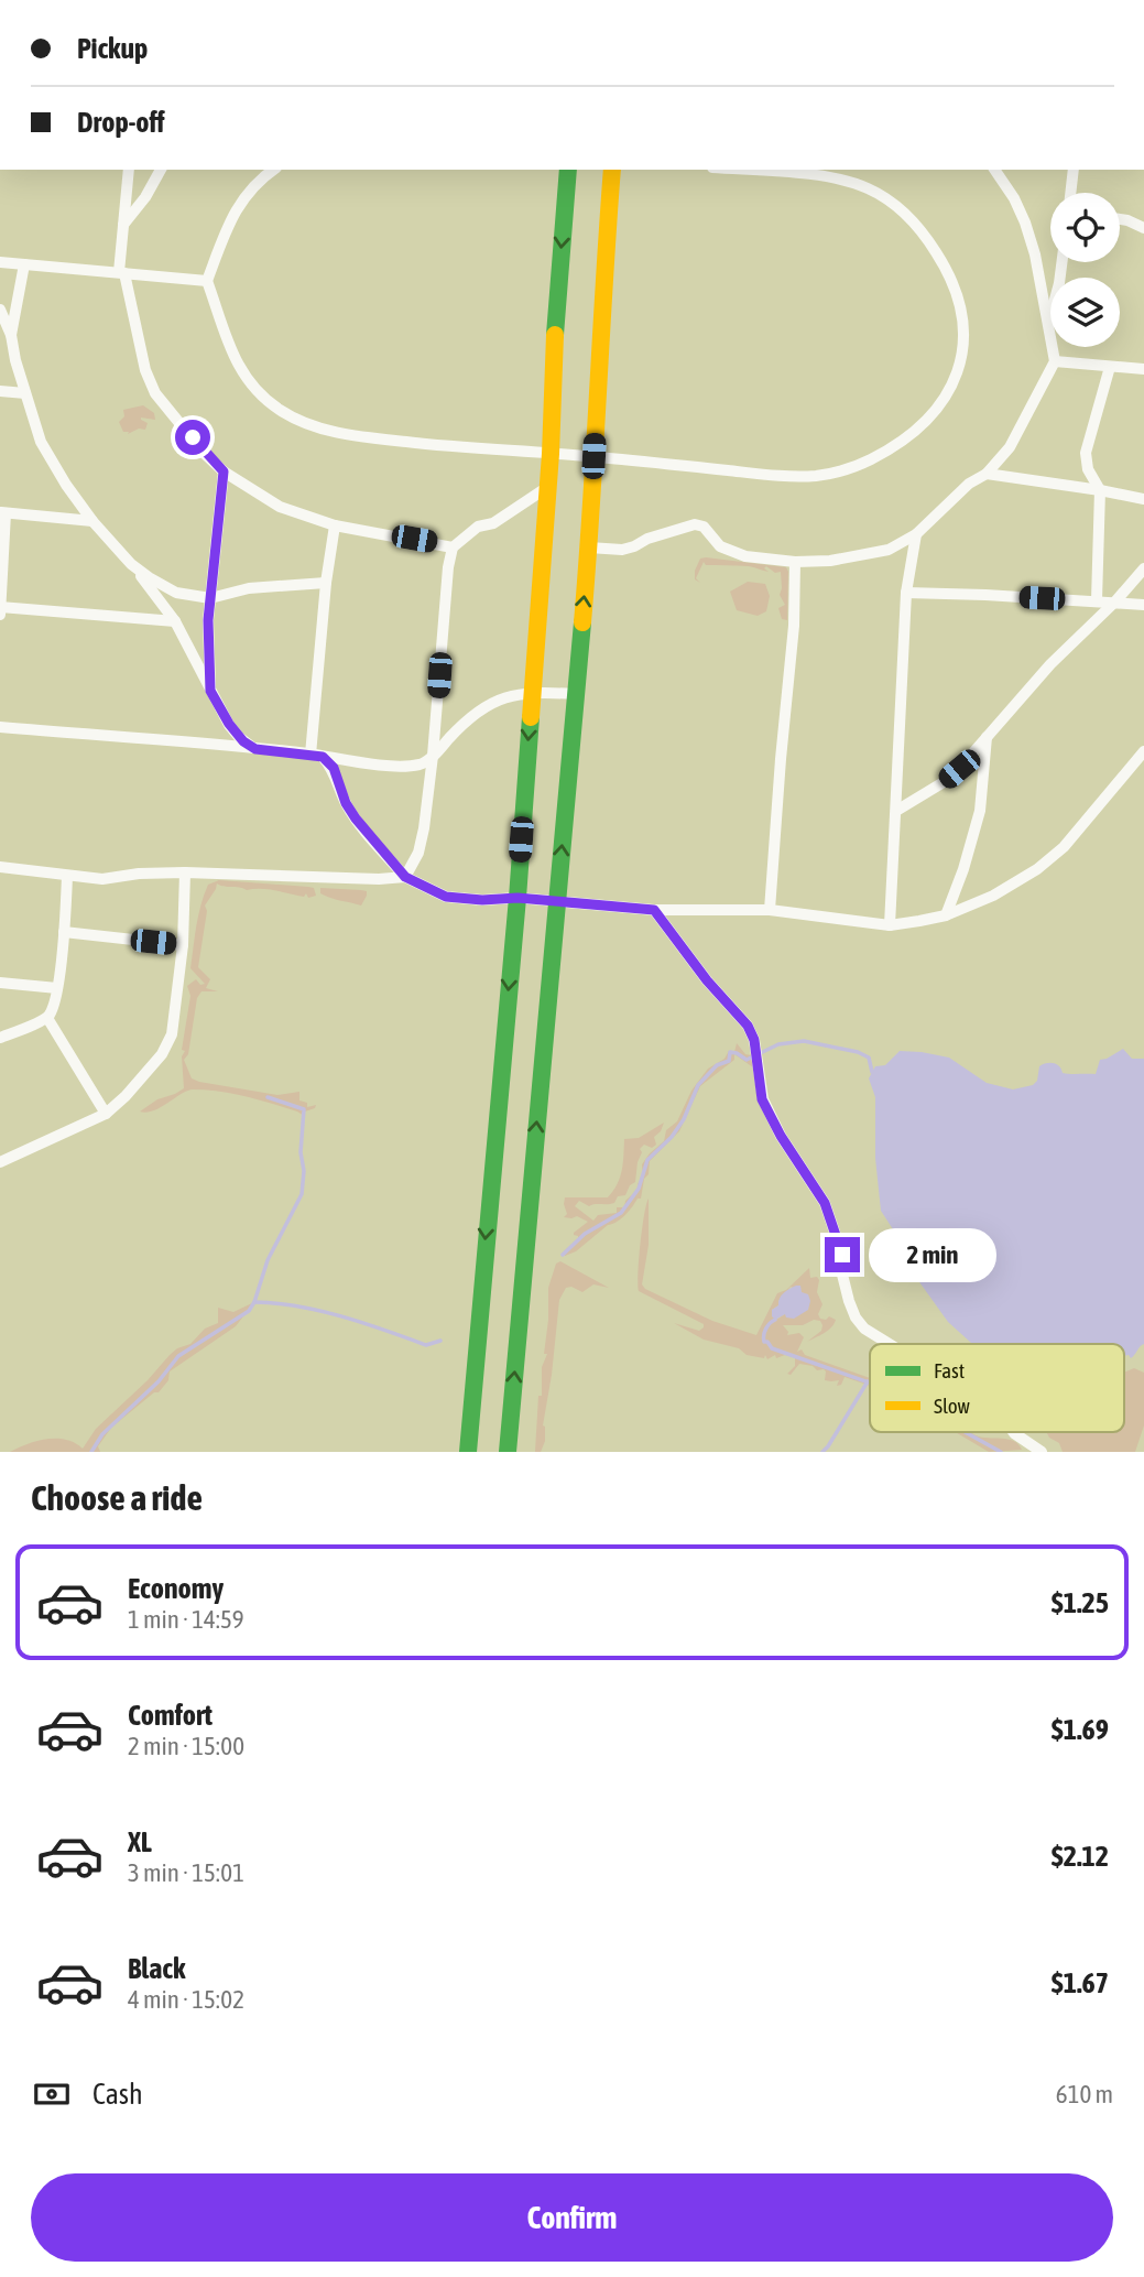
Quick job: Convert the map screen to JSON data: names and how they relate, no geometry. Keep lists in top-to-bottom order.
{
  "legend": ["Fast", "Slow"],
  "page": {
    "banner": ["Pickup", "Drop-off"],
    "bubble": "2 min",
    "heading": "Choose a ride",
    "list": [
      {
        "name": "Economy",
        "note": "1 min · 14:59",
        "value": "$1.25"
      },
      {
        "name": "Comfort",
        "note": "2 min · 15:00",
        "value": "$1.69"
      },
      {
        "name": "XL",
        "note": "3 min · 15:01",
        "value": "$2.12"
      },
      {
        "name": "Black",
        "note": "4 min · 15:02",
        "value": "$1.67"
      }
    ],
    "pay": ["Cash", "610 m"],
    "buttons": "Confirm"
  }
}
